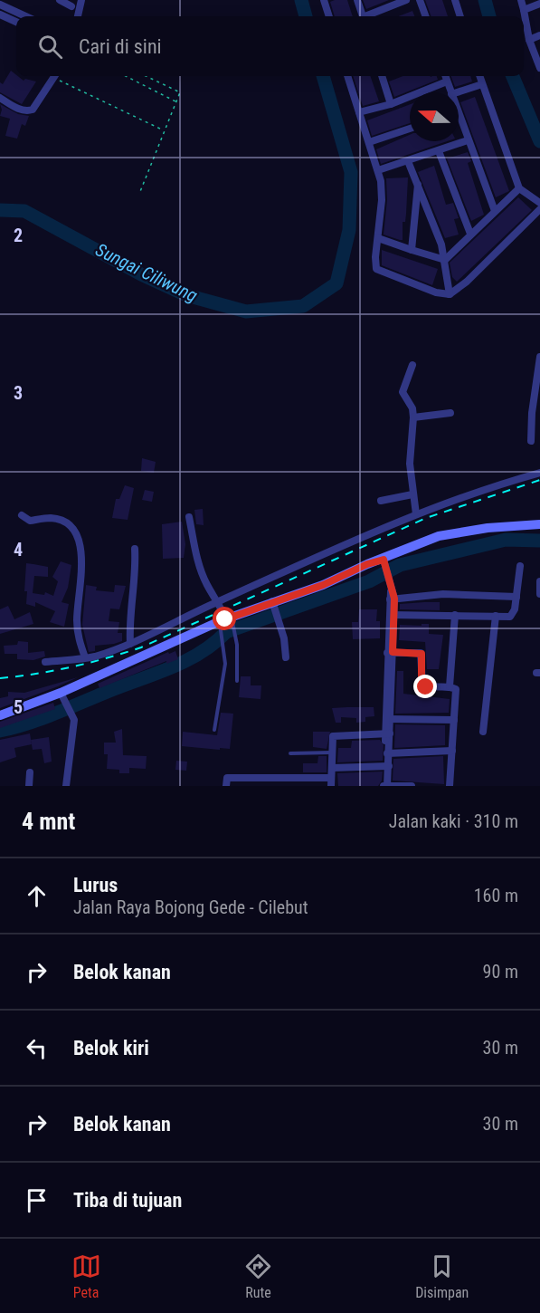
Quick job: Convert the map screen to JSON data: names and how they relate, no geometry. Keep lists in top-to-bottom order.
{
  "water": ["Sungai Ciliwung"],
  "north": "left",
  "page": {
    "search": "Cari di sini",
    "heading": ["4 mnt", "Jalan kaki · 310 m"],
    "list": [
      ["Lurus", "Jalan Raya Bojong Gede - Cilebut", "160 m"],
      ["Belok kanan", "90 m"],
      ["Belok kiri", "30 m"],
      ["Belok kanan", "30 m"],
      "Tiba di tujuan"
    ],
    "nav": ["Peta", "Rute", "Disimpan"]
  },
  "grid": {
    "rows": [
      "2",
      "3",
      "4",
      "5"
    ]
  }
}
